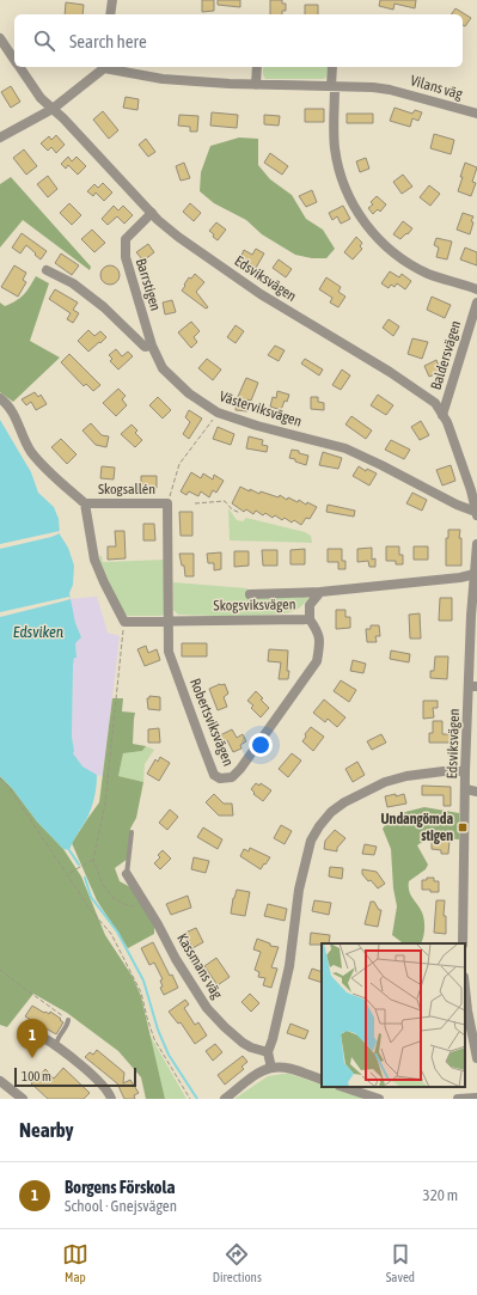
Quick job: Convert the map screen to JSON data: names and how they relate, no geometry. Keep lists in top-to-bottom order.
{
  "streets": {
    "street": [
      "Vilans väg",
      "Edsviksvägen",
      "Barrstigen",
      "Baldersvägen",
      "Västerviksvägen",
      "Skogsallén",
      "Skogsviksvägen",
      "Robertsviksvägen",
      "Kassmans väg"
    ]
  },
  "crossings": [
    ["Edsviksvägen", "Barrstigen"],
    ["Edsviksvägen", "Baldersvägen"],
    ["Edsviksvägen", "Västerviksvägen"],
    ["Edsviksvägen", "Skogsviksvägen"],
    ["Barrstigen", "Västerviksvägen"],
    ["Skogsallén", "Robertsviksvägen"],
    ["Skogsviksvägen", "Robertsviksvägen"]
  ],
  "water": ["Edsviken"],
  "places": {
    "transit": ["Undangömda stigen"]
  },
  "scale_bar": "100 m",
  "page": {
    "search": "Search here",
    "pins": "1",
    "scale": "100 m",
    "heading": "Nearby",
    "list": [
      {
        "mark": "1",
        "name": "Borgens Förskola",
        "note": "School · Gnejsvägen",
        "value": "320 m"
      }
    ],
    "nav": ["Map", "Directions", "Saved"]
  }
}
